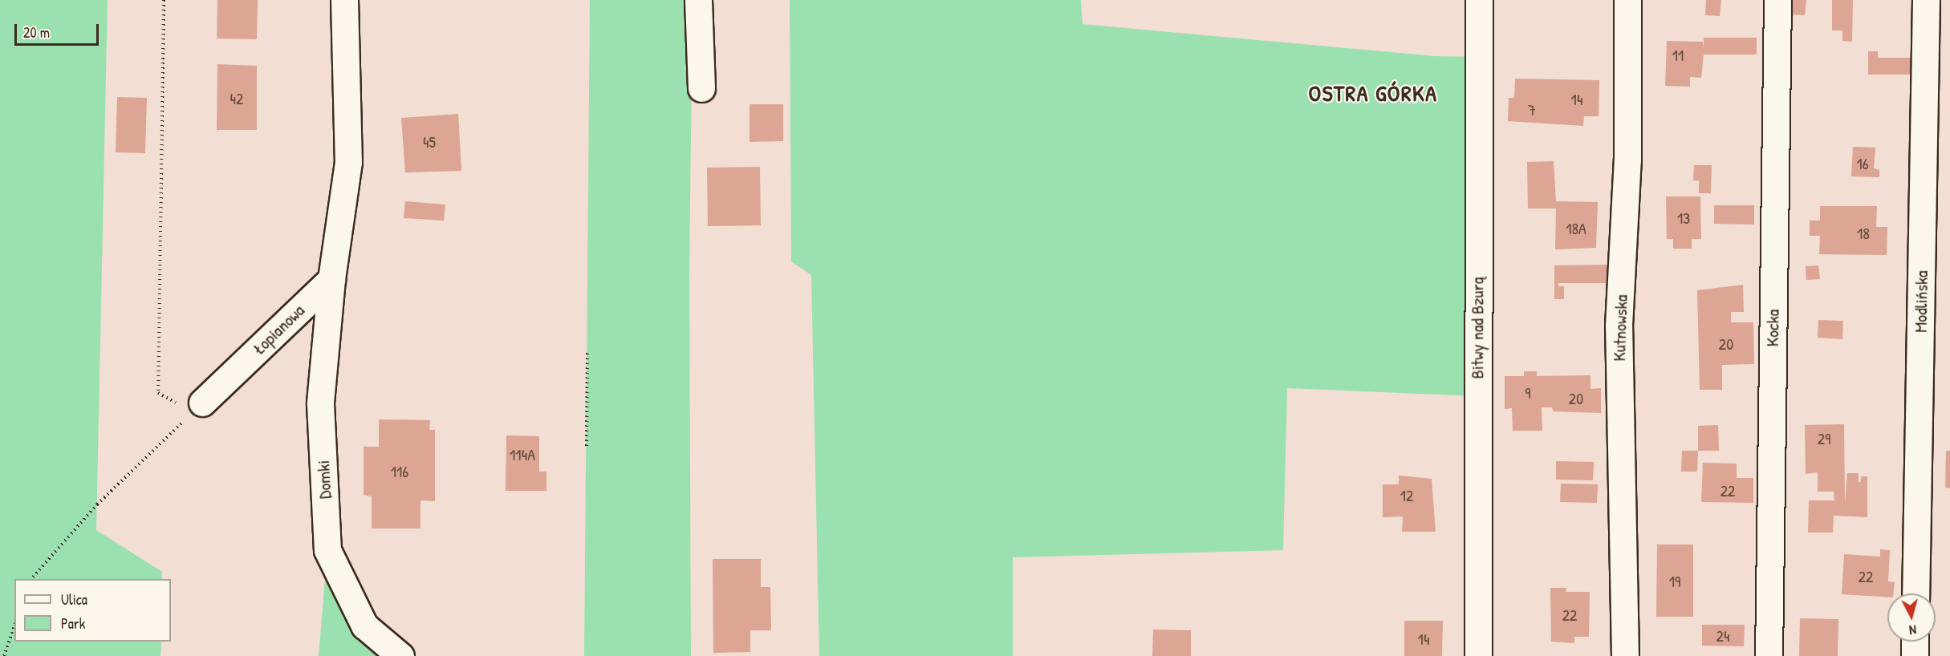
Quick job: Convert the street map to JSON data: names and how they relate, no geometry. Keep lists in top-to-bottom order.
{
  "streets": {
    "street": [
      "Modlińska",
      "Bitwy nad Bzurą",
      "Kutnowska",
      "Kocka",
      "Łopianowa",
      "Domki"
    ]
  },
  "crossings": [
    ["Łopianowa", "Domki"]
  ],
  "districts": ["OSTRA GÓRKA"],
  "house_numbers": [
    "11",
    "42",
    "14",
    "7",
    "45",
    "16",
    "13",
    "18A",
    "18",
    "20",
    "9",
    "20",
    "29",
    "114A",
    "116",
    "22",
    "12",
    "22",
    "19",
    "22",
    "24",
    "14"
  ],
  "legend": ["Ulica", "Park"],
  "scale_bar": "20 m",
  "north": "bottom"
}
